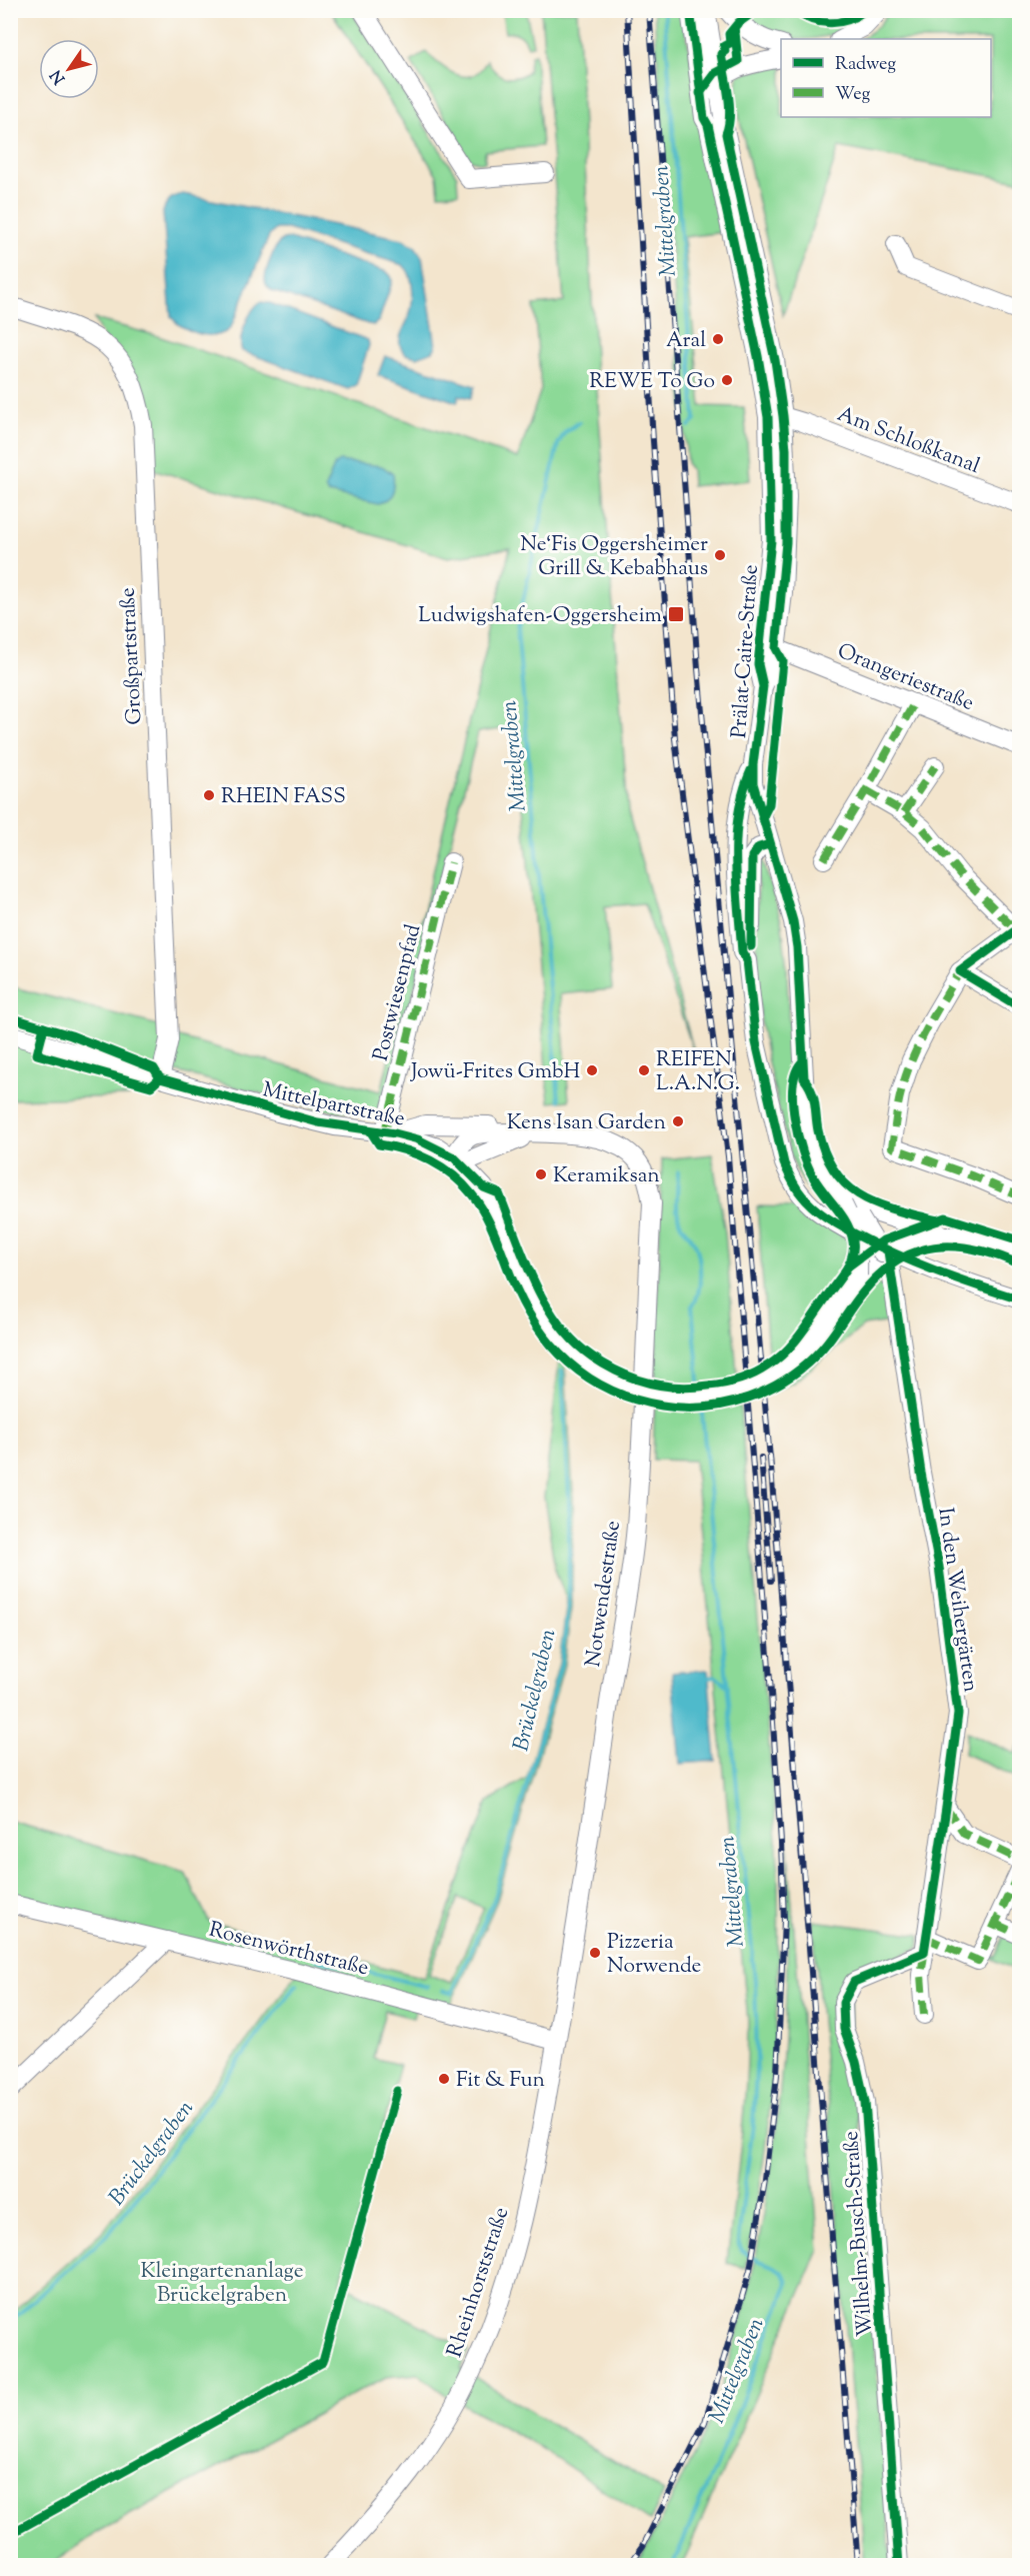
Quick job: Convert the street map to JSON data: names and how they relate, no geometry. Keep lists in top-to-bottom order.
{
  "streets": {
    "street": [
      "Am Schloßkanal",
      "Prälat-Caire-Straße",
      "Großpartstraße",
      "Orangeriestraße",
      "Postwiesenpfad",
      "Mittelpartstraße",
      "Notwendestraße",
      "In den Weihergärten",
      "Rosenwörthstraße",
      "Wilhelm-Busch-Straße",
      "Rheinhorststraße"
    ]
  },
  "crossings": [
    ["Am Schloßkanal", "Prälat-Caire-Straße"],
    ["Prälat-Caire-Straße", "Orangeriestraße"],
    ["Prälat-Caire-Straße", "In den Weihergärten"],
    ["Großpartstraße", "Mittelpartstraße"],
    ["Postwiesenpfad", "Mittelpartstraße"],
    ["Notwendestraße", "Rosenwörthstraße"],
    ["Notwendestraße", "Rheinhorststraße"],
    ["In den Weihergärten", "Wilhelm-Busch-Straße"],
    ["Rosenwörthstraße", "Rheinhorststraße"]
  ],
  "water": ["Mittelgraben", "Brückelgraben"],
  "parks": ["Kleingartenanlage Brückelgraben"],
  "places": {
    "other": [
      "Aral",
      "REWE To Go",
      "Ne‘Fis Oggersheimer Grill & Kebabhaus",
      "RHEIN FASS",
      "Jowü-Frites GmbH",
      "REIFEN L.A.N.G.",
      "Kens Isan Garden",
      "Keramiksan",
      "Pizzeria Norwende",
      "Fit & Fun"
    ],
    "transit": ["Ludwigshafen-Oggersheim"]
  },
  "legend": ["Radweg", "Weg"],
  "north": "bottom left"
}
